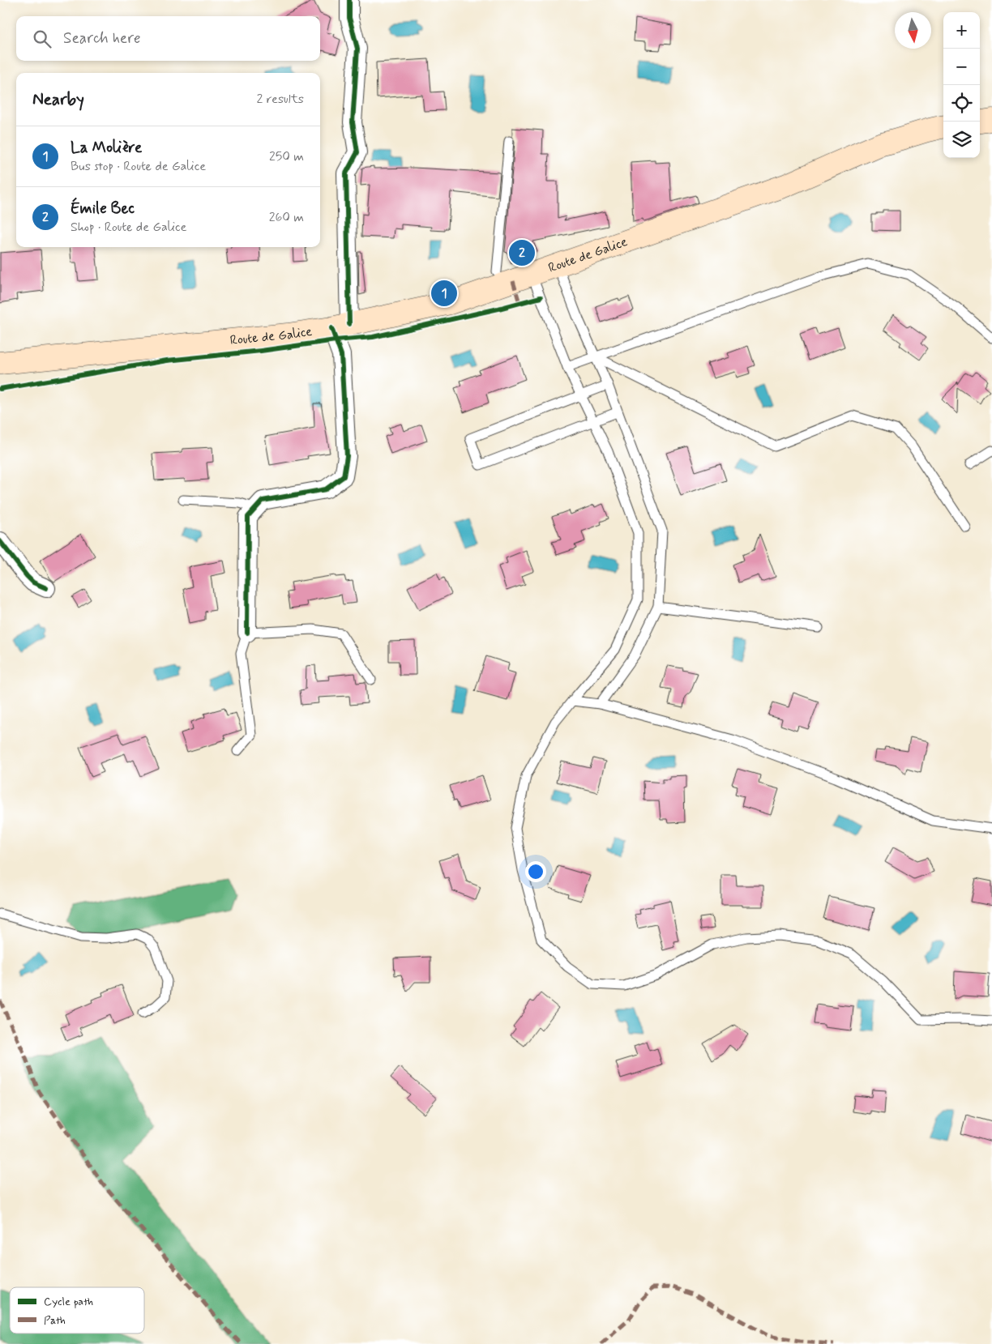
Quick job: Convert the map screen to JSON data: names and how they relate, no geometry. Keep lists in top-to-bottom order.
{
  "streets": {
    "main road": ["Route de Galice"]
  },
  "legend": ["Cycle path", "Path"],
  "north": "bottom",
  "page": {
    "map_buttons": ["+", "−"],
    "search": "Search here",
    "heading": ["Nearby", "2 results"],
    "list": [
      {
        "mark": "1",
        "name": "La Molière",
        "note": "Bus stop · Route de Galice",
        "value": "250 m"
      },
      {
        "mark": "2",
        "name": "Émile Bec",
        "note": "Shop · Route de Galice",
        "value": "260 m"
      }
    ],
    "pins": ["2", "1"]
  }
}
